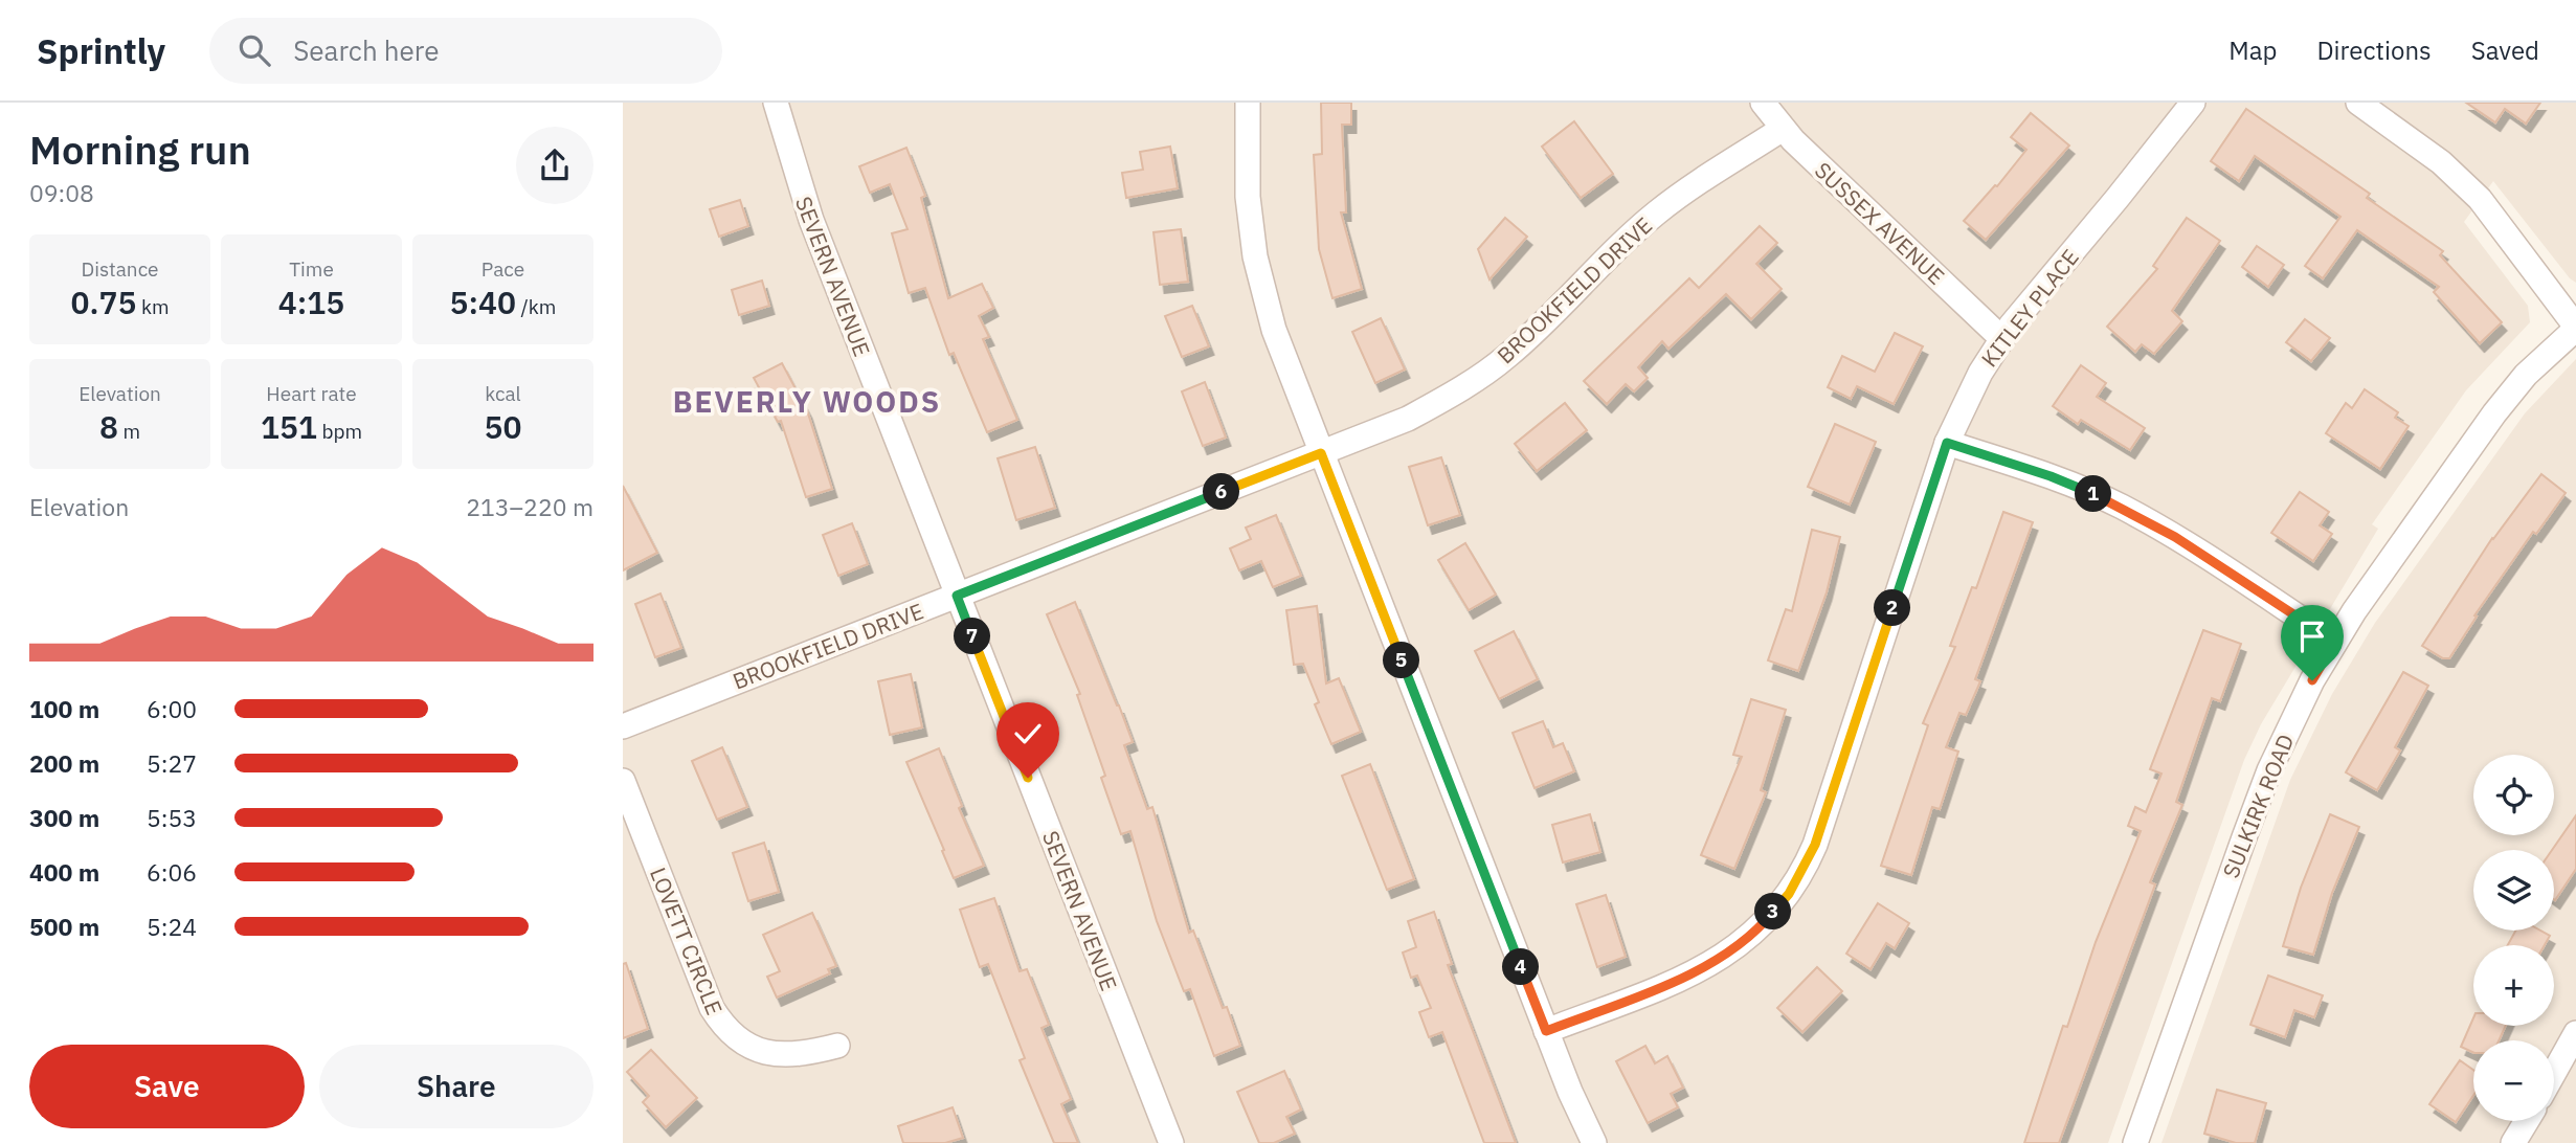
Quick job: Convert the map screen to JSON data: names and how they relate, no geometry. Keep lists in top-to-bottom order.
{
  "streets": {
    "street": [
      "SUSSEX AVENUE",
      "SEVERN AVENUE",
      "BROOKFIELD DRIVE",
      "KITLEY PLACE",
      "SULKIRK ROAD",
      "LOVETT CIRCLE"
    ]
  },
  "crossings": [
    ["SUSSEX AVENUE", "BROOKFIELD DRIVE"],
    ["SUSSEX AVENUE", "KITLEY PLACE"],
    ["SEVERN AVENUE", "BROOKFIELD DRIVE"]
  ],
  "districts": ["BEVERLY WOODS"],
  "page": {
    "header": "Sprintly",
    "search": "Search here",
    "nav": ["Map", "Directions", "Saved"],
    "heading": ["Morning run", "09:08"],
    "stats": [
      ["Distance", "0.75 km"],
      ["Time", "4:15"],
      ["Pace", "5:40 /km"],
      ["Elevation", "8 m"],
      ["Heart rate", "151 bpm"],
      ["kcal", "50"]
    ],
    "pins": [
      "6",
      "1",
      "2",
      "7",
      "5",
      "3",
      "4"
    ],
    "chart": ["Elevation", "213–220 m"],
    "list": [
      {
        "name": "100 m",
        "note": "6:00"
      },
      {
        "name": "200 m",
        "note": "5:27"
      },
      {
        "name": "300 m",
        "note": "5:53"
      },
      {
        "name": "400 m",
        "note": "6:06"
      },
      {
        "name": "500 m",
        "note": "5:24"
      }
    ],
    "map_buttons": ["+", "−"],
    "buttons": ["Save", "Share"]
  }
}
